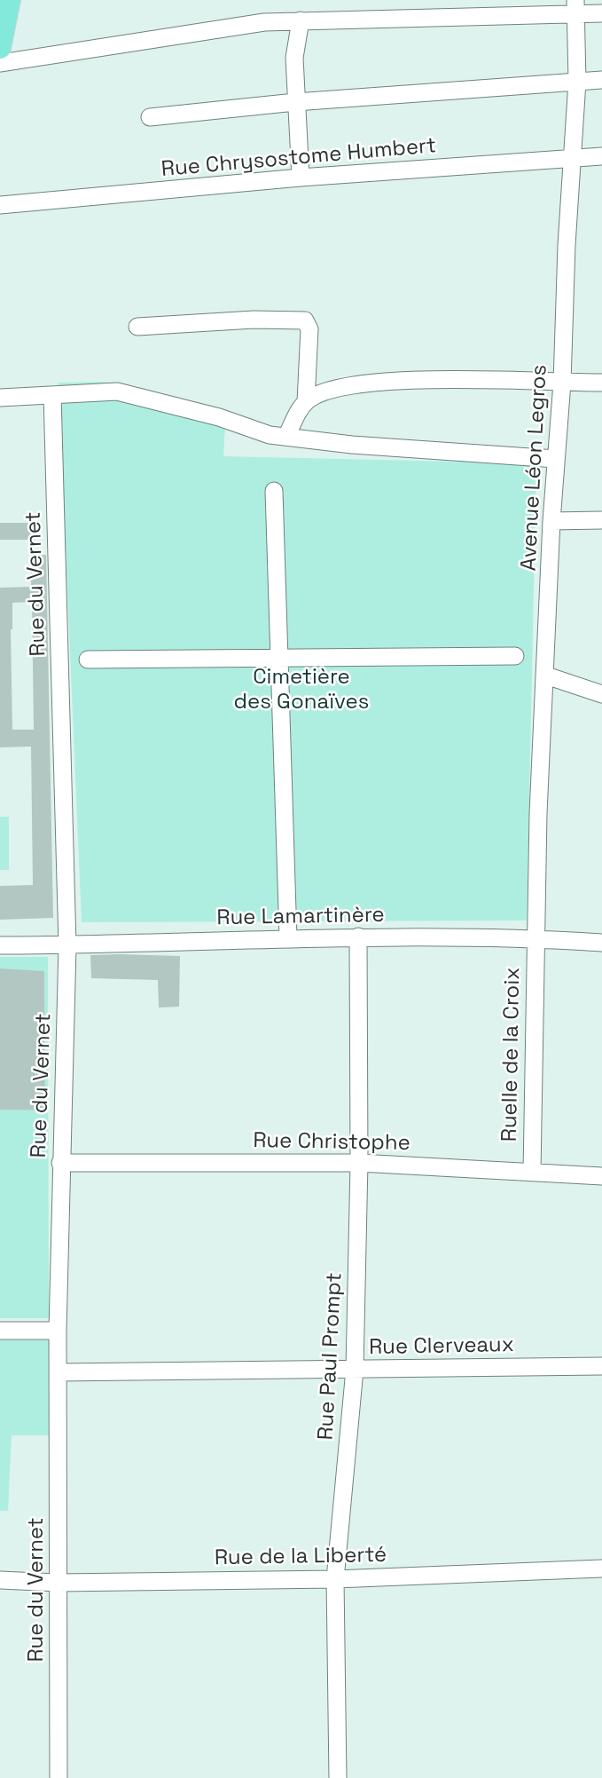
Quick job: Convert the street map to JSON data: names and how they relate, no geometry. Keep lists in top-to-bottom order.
{
  "streets": {
    "street": [
      "Rue Chrysostome Humbert",
      "Avenue Léon Legros",
      "Rue du Vernet",
      "Rue Lamartinère",
      "Ruelle de la Croix",
      "Rue Christophe",
      "Rue Clerveaux",
      "Rue Paul Prompt",
      "Rue de la Liberté"
    ]
  },
  "crossings": [
    ["Rue Chrysostome Humbert", "Avenue Léon Legros"],
    ["Avenue Léon Legros", "Rue Lamartinère"],
    ["Avenue Léon Legros", "Ruelle de la Croix"],
    ["Rue du Vernet", "Rue Lamartinère"],
    ["Rue du Vernet", "Rue Christophe"],
    ["Rue du Vernet", "Rue Clerveaux"],
    ["Rue du Vernet", "Rue de la Liberté"],
    ["Rue Lamartinère", "Ruelle de la Croix"],
    ["Rue Lamartinère", "Rue Paul Prompt"],
    ["Ruelle de la Croix", "Rue Christophe"],
    ["Rue Christophe", "Rue Paul Prompt"],
    ["Rue Clerveaux", "Rue Paul Prompt"],
    ["Rue Paul Prompt", "Rue de la Liberté"]
  ],
  "parks": ["Cimetière des Gonaïves"]
}
